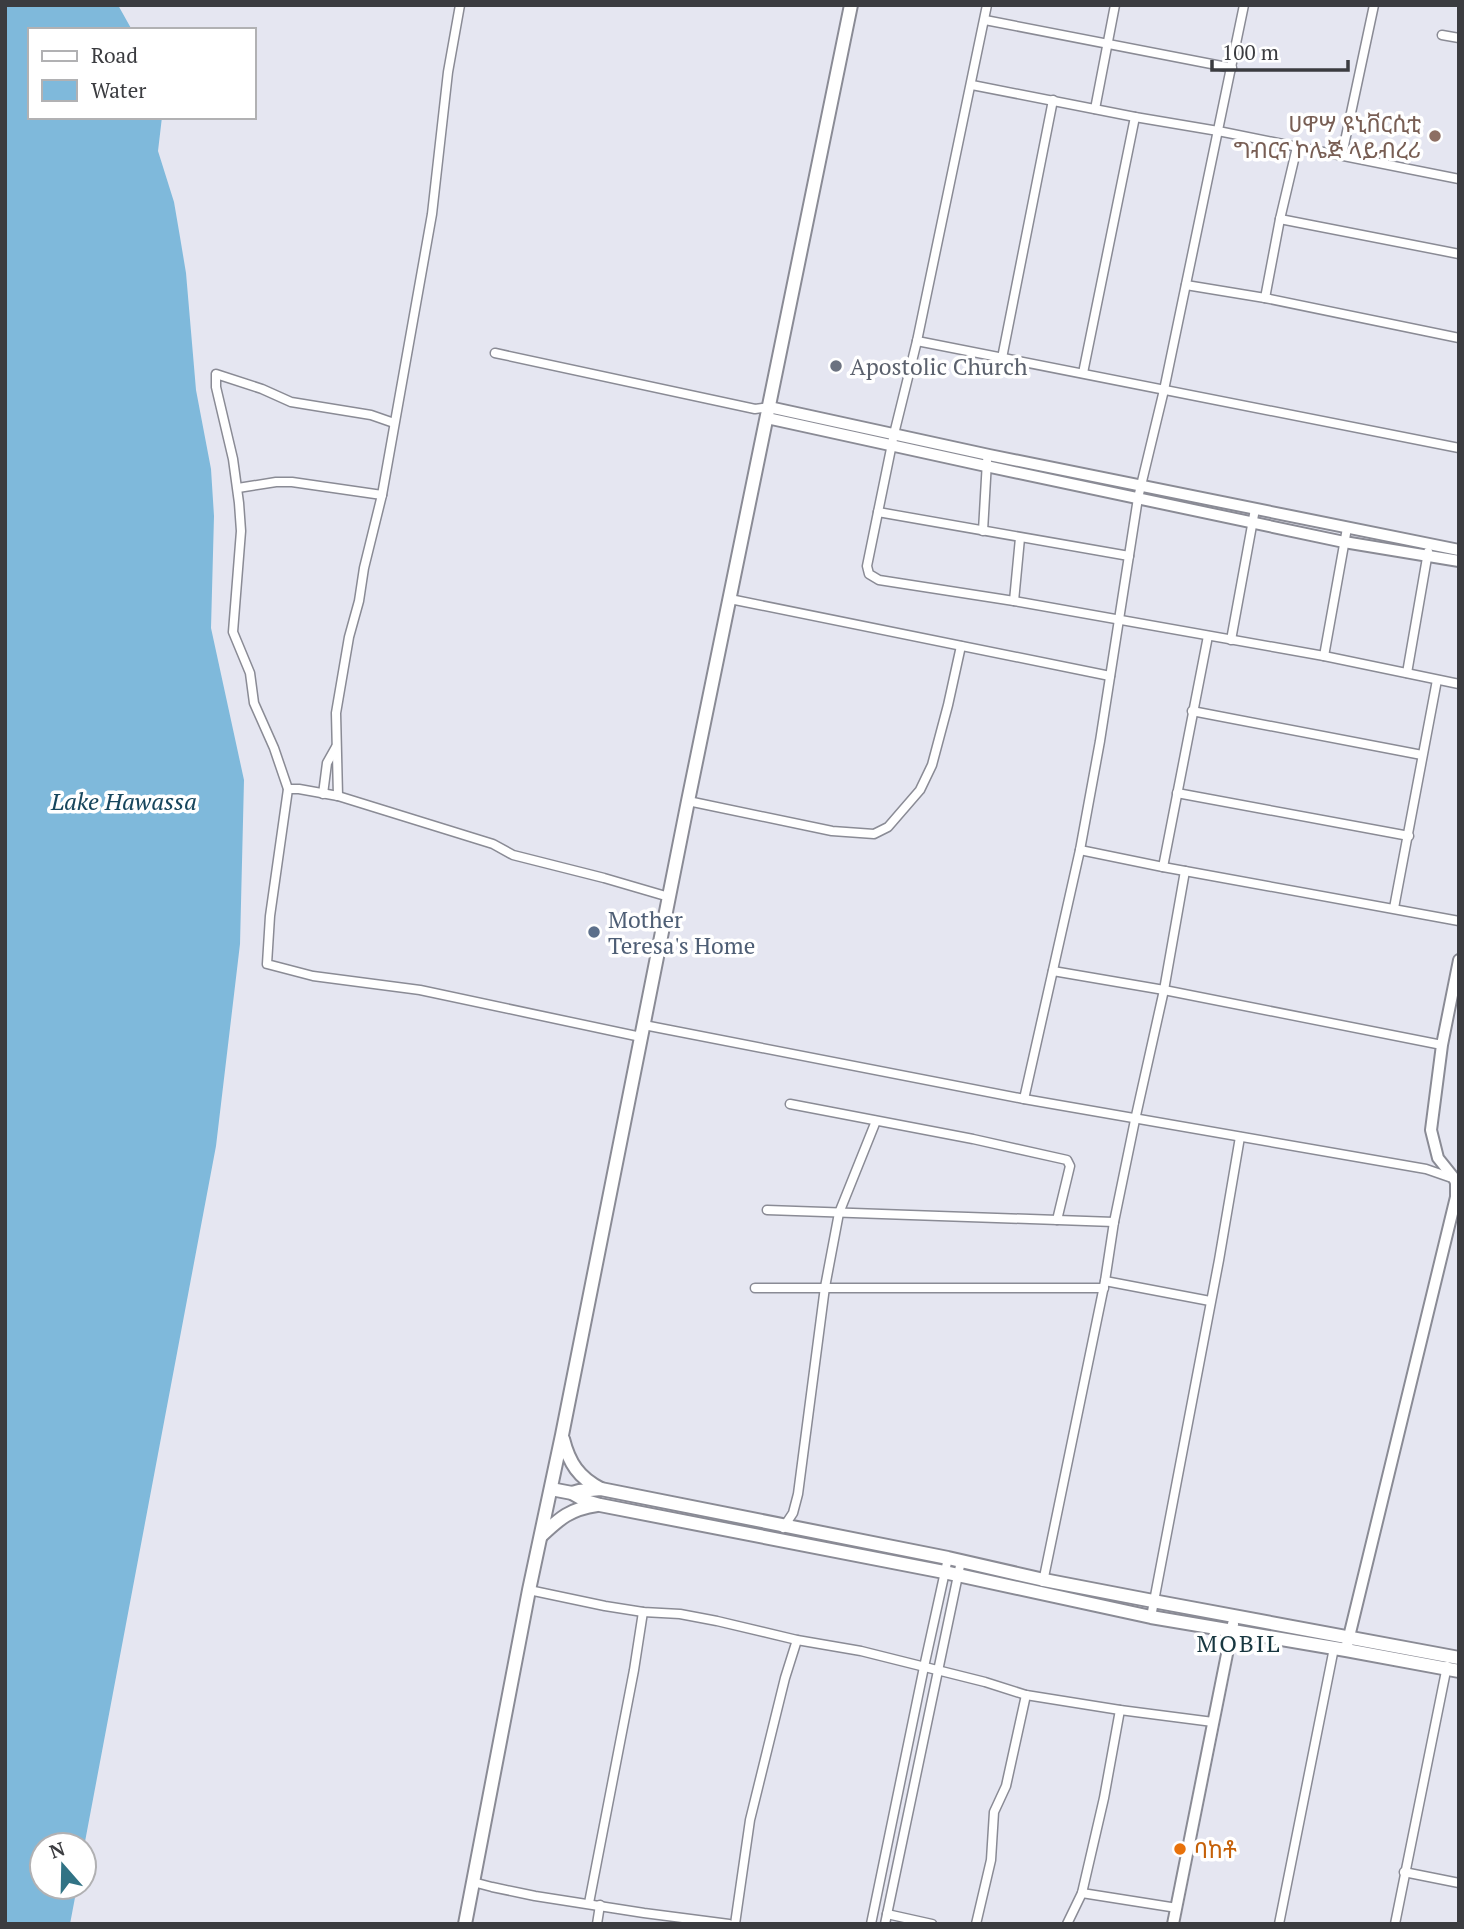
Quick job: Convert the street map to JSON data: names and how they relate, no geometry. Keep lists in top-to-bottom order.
{
  "districts": ["MOBIL"],
  "water": ["Lake Hawassa"],
  "places": [
    "ሀዋሣ ዩኒቨርሲቲ ግብርና ኮሌጅ ላይብረሪ",
    "Apostolic Church",
    "Mother Teresa's Home",
    "ባከቶ"
  ],
  "legend": ["Road", "Water"],
  "scale_bar": "100 m",
  "north": "top"
}
